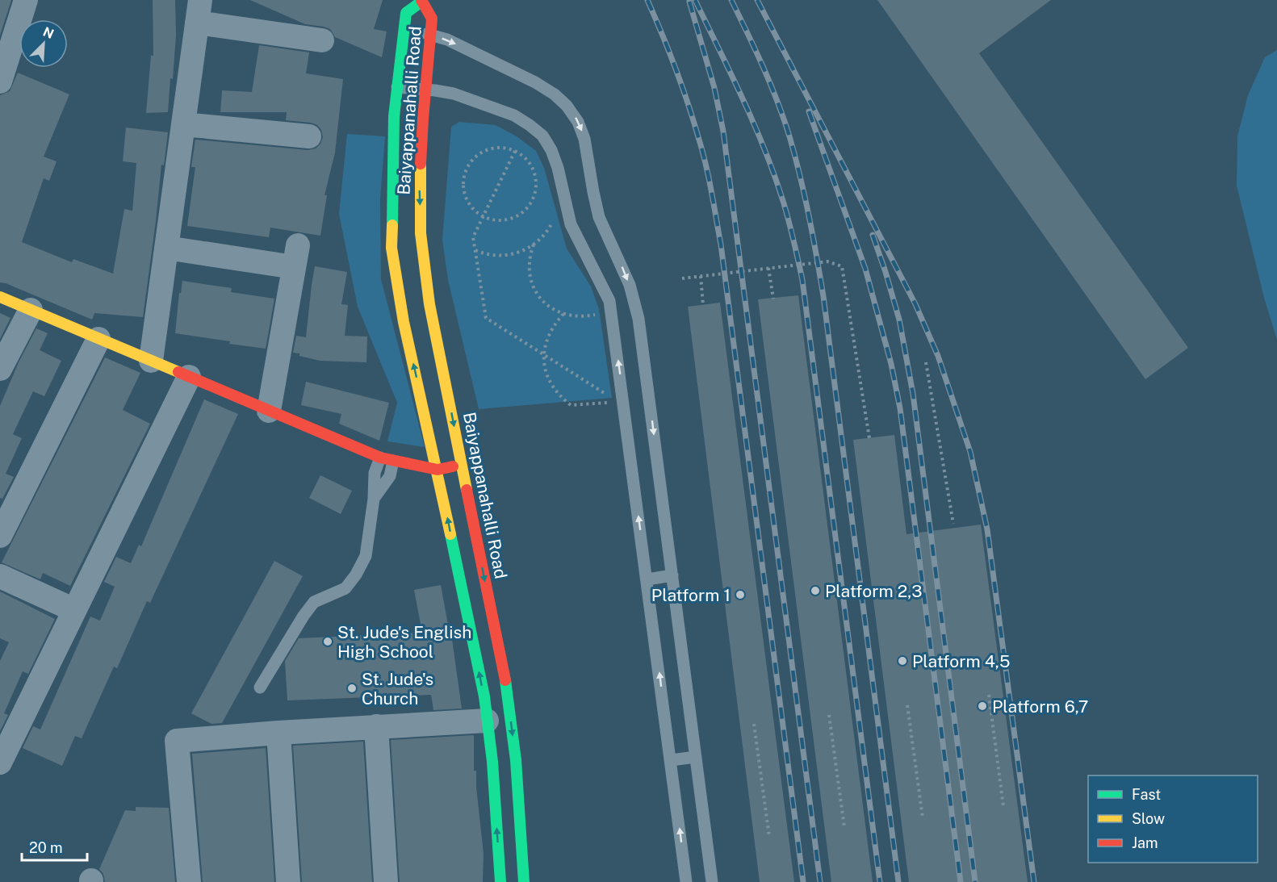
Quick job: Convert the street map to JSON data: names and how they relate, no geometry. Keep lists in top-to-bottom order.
{
  "streets": {
    "street": ["Baiyappanahalli Road"]
  },
  "places": [
    "Platform 2,3",
    "Platform 1",
    "St. Jude's English High School",
    "Platform 4,5",
    "St. Jude's Church",
    "Platform 6,7"
  ],
  "legend": ["Fast", "Slow", "Jam"],
  "scale_bar": "20 m",
  "north": "top right"
}
